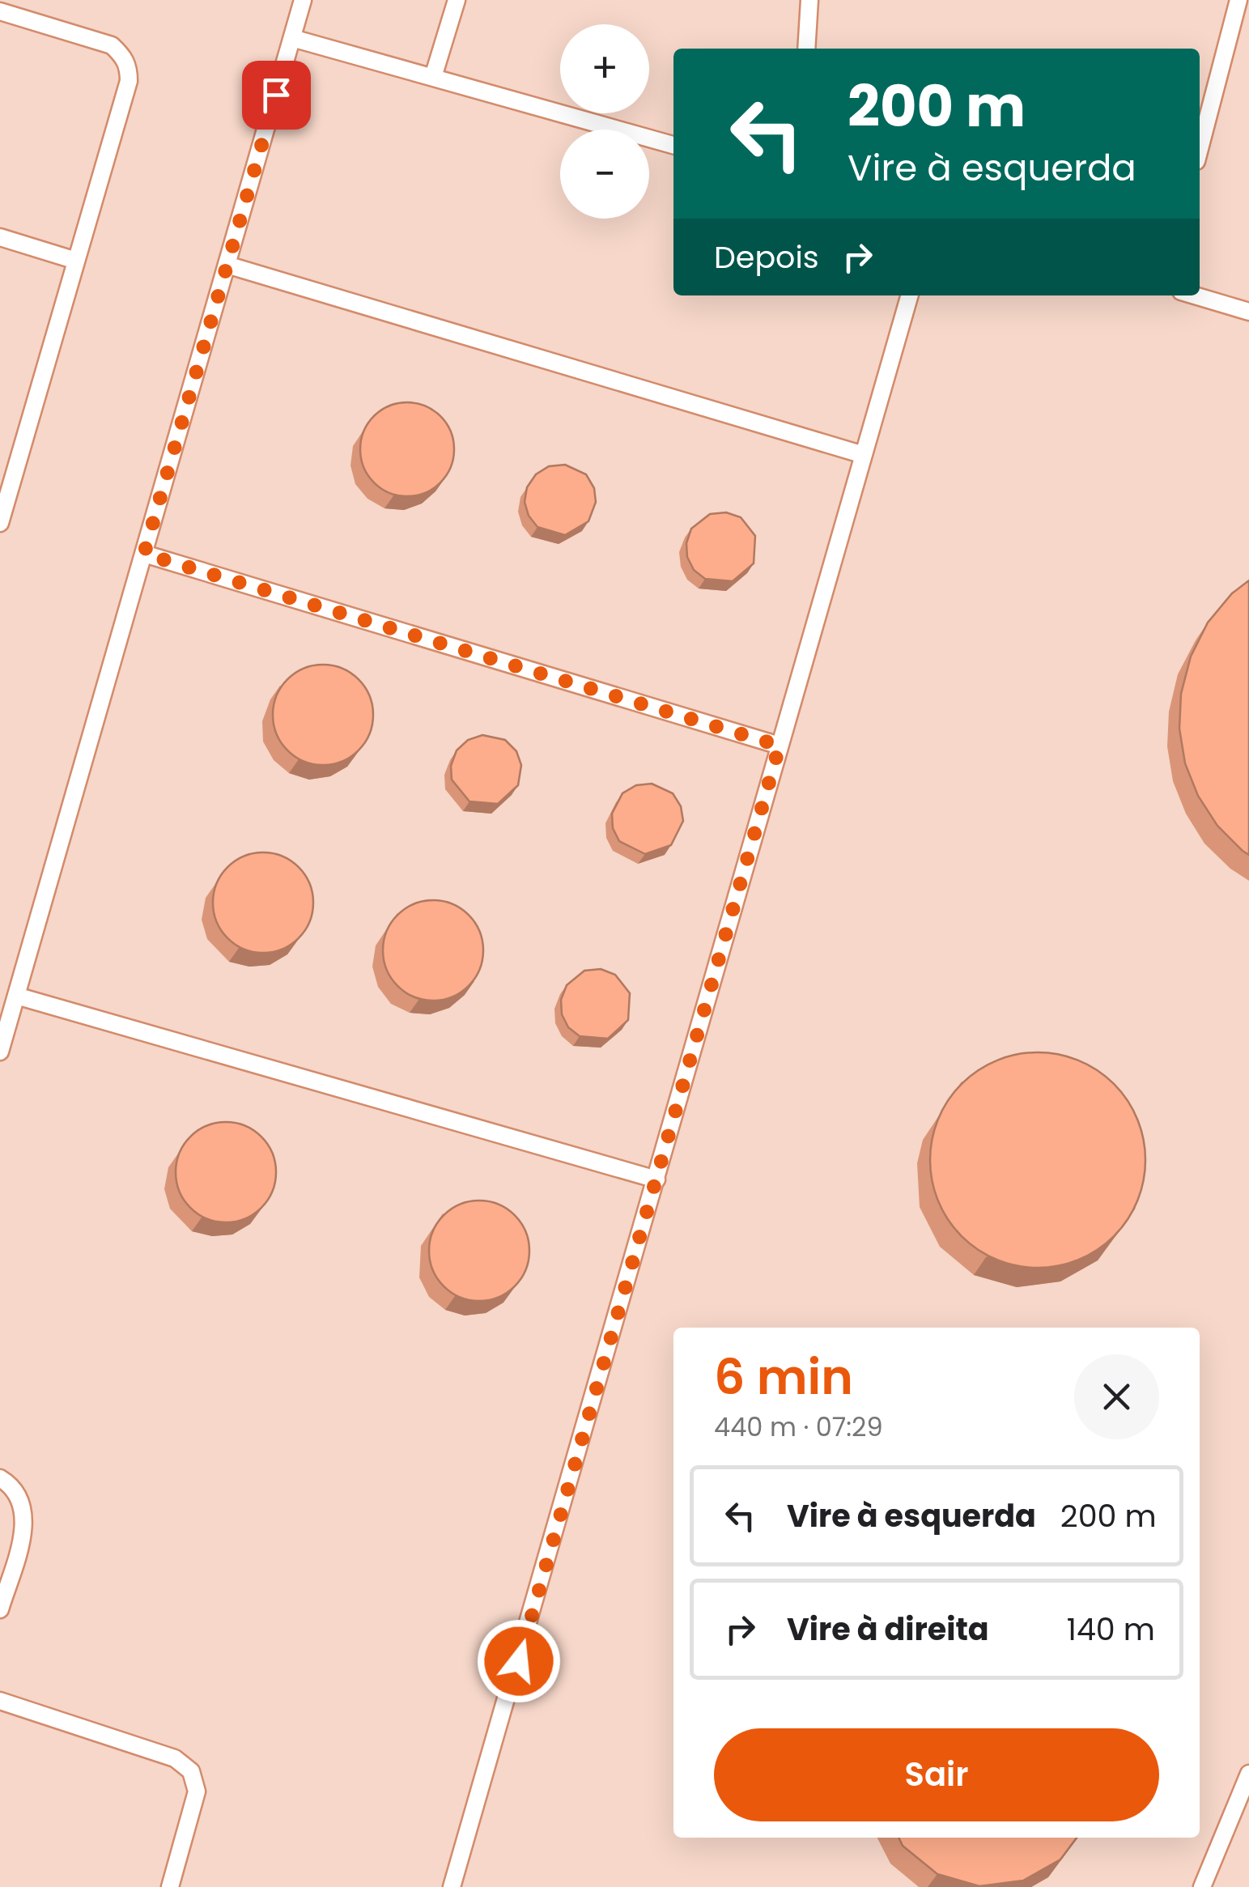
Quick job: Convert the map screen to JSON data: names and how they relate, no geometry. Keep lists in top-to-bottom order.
{
  "page": {
    "map_buttons": ["+", "−"],
    "turn": ["200 m", "Vire à esquerda"],
    "then": "Depois",
    "heading": ["6 min", "440 m · 07:29"],
    "list": [
      {
        "name": "Vire à esquerda",
        "value": "200 m"
      },
      {
        "name": "Vire à direita",
        "value": "140 m"
      }
    ],
    "buttons": "Sair"
  }
}
